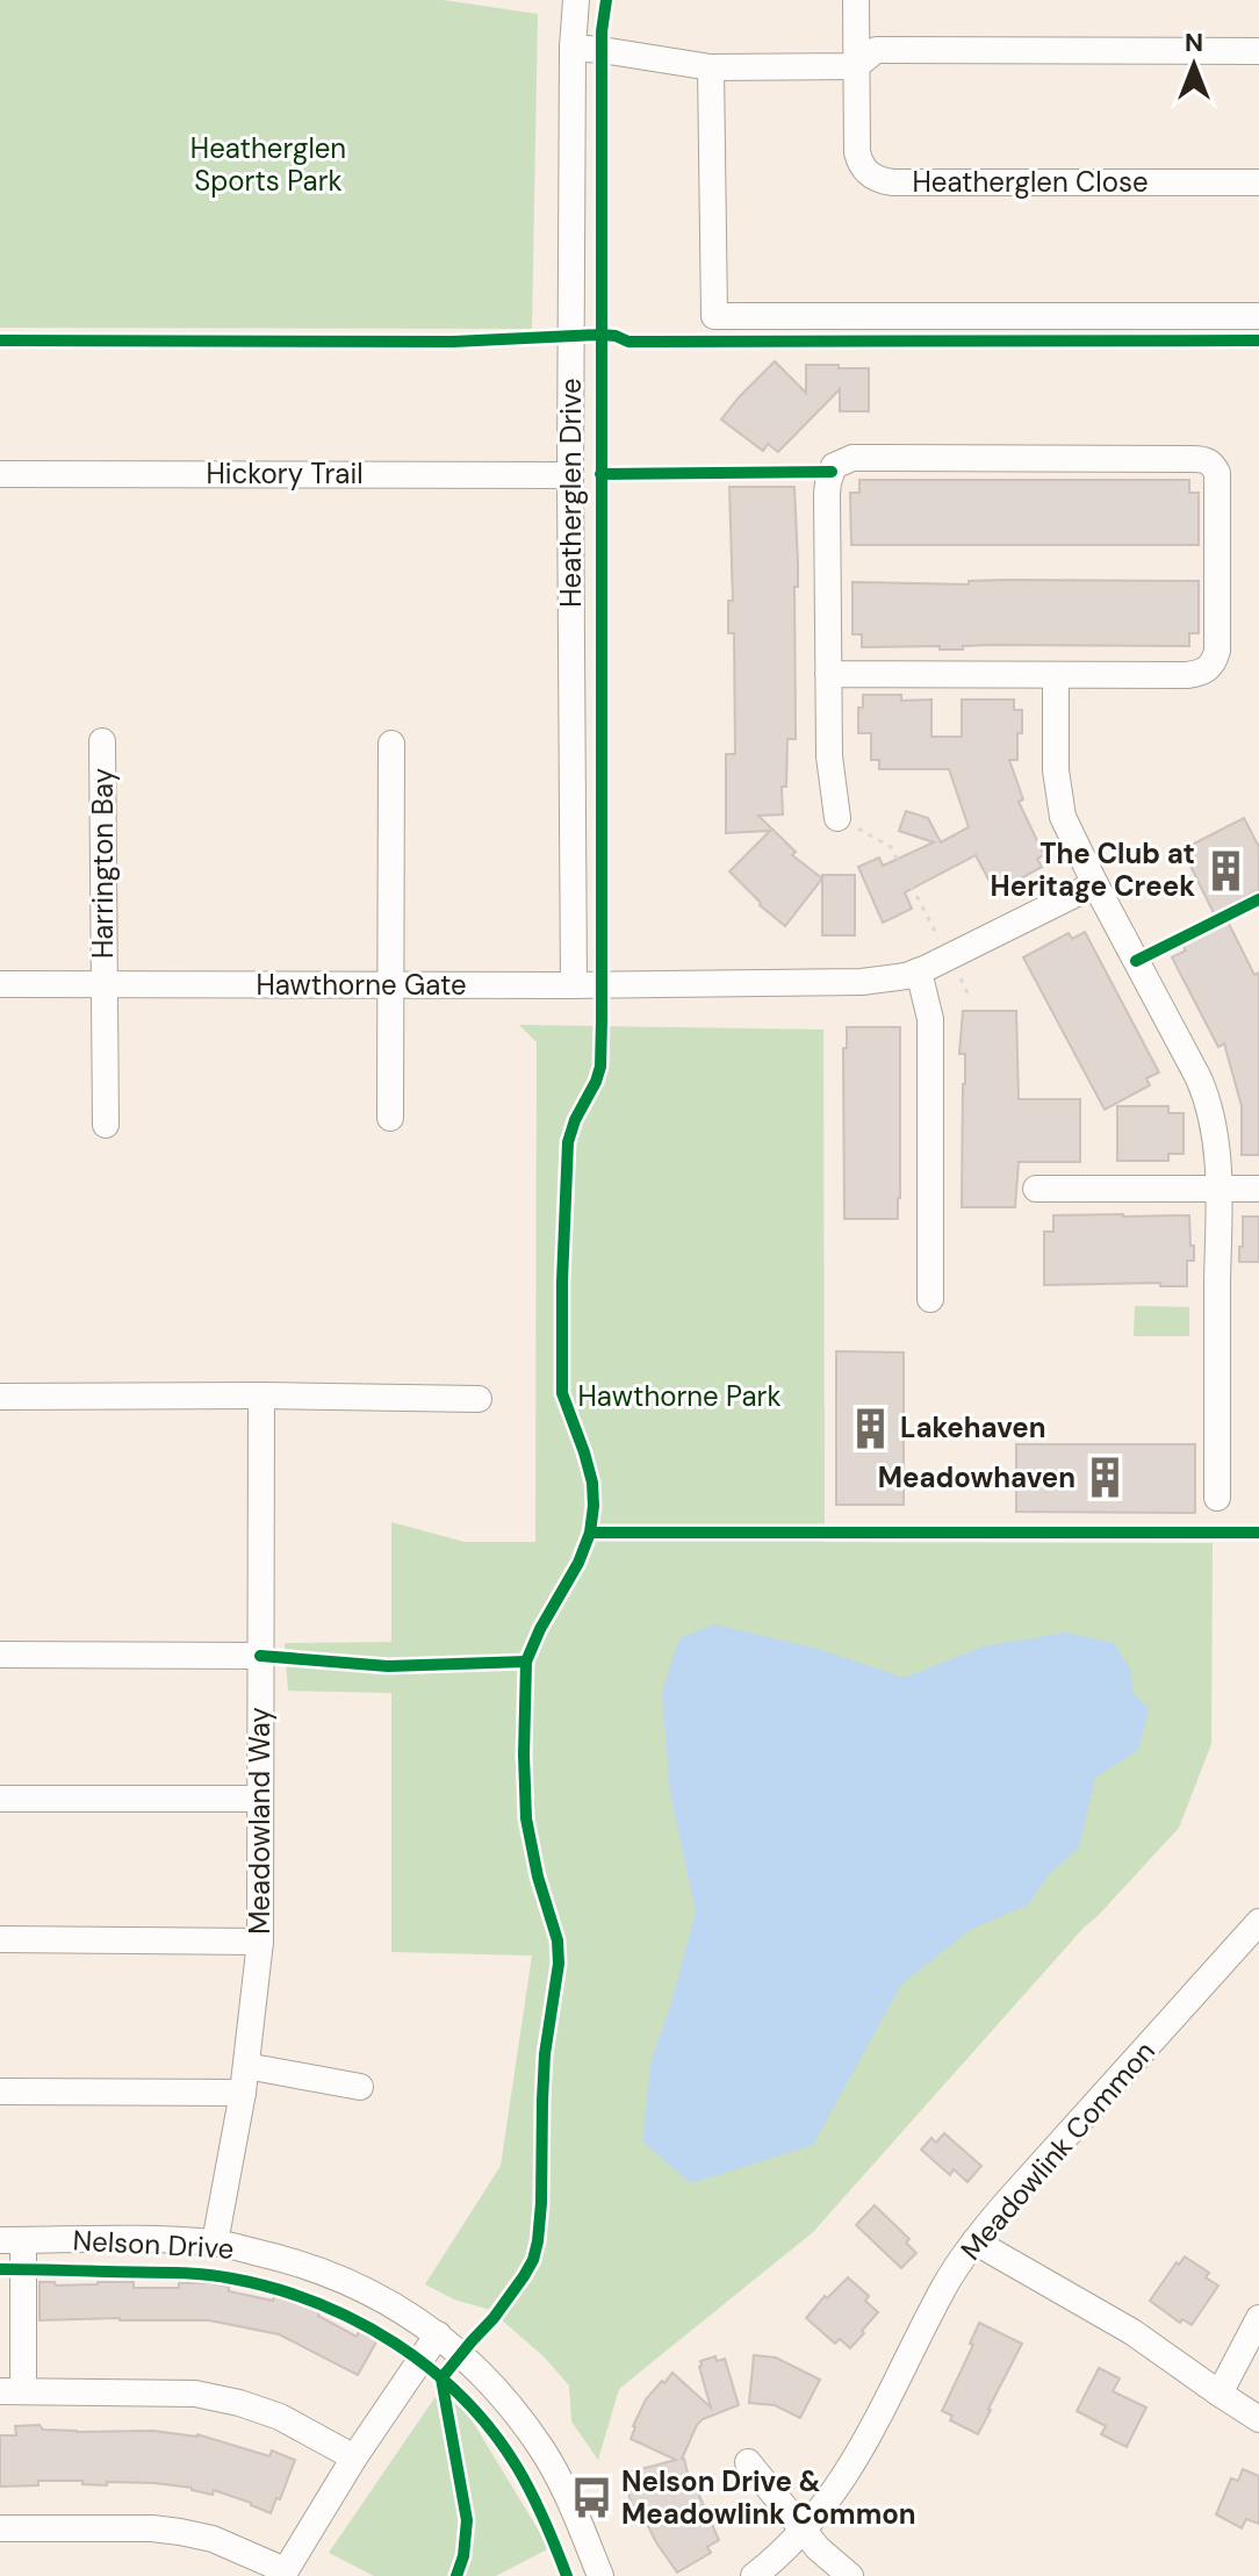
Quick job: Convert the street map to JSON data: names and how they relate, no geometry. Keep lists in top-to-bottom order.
{
  "streets": {
    "street": [
      "Heatherglen Close",
      "Hickory Trail",
      "Heatherglen Drive",
      "Harrington Bay",
      "Hawthorne Gate",
      "Meadowland Way",
      "Meadowlink Common",
      "Nelson Drive"
    ]
  },
  "crossings": [
    ["Hickory Trail", "Heatherglen Drive"],
    ["Heatherglen Drive", "Hawthorne Gate"],
    ["Harrington Bay", "Hawthorne Gate"],
    ["Meadowland Way", "Nelson Drive"]
  ],
  "parks": ["Heatherglen Sports Park", "Hawthorne Park"],
  "places": {
    "building": ["The Club at Heritage Creek", "Lakehaven", "Meadowhaven"],
    "bus stop": ["Nelson Drive & Meadowlink Common"]
  },
  "north": "top"
}
